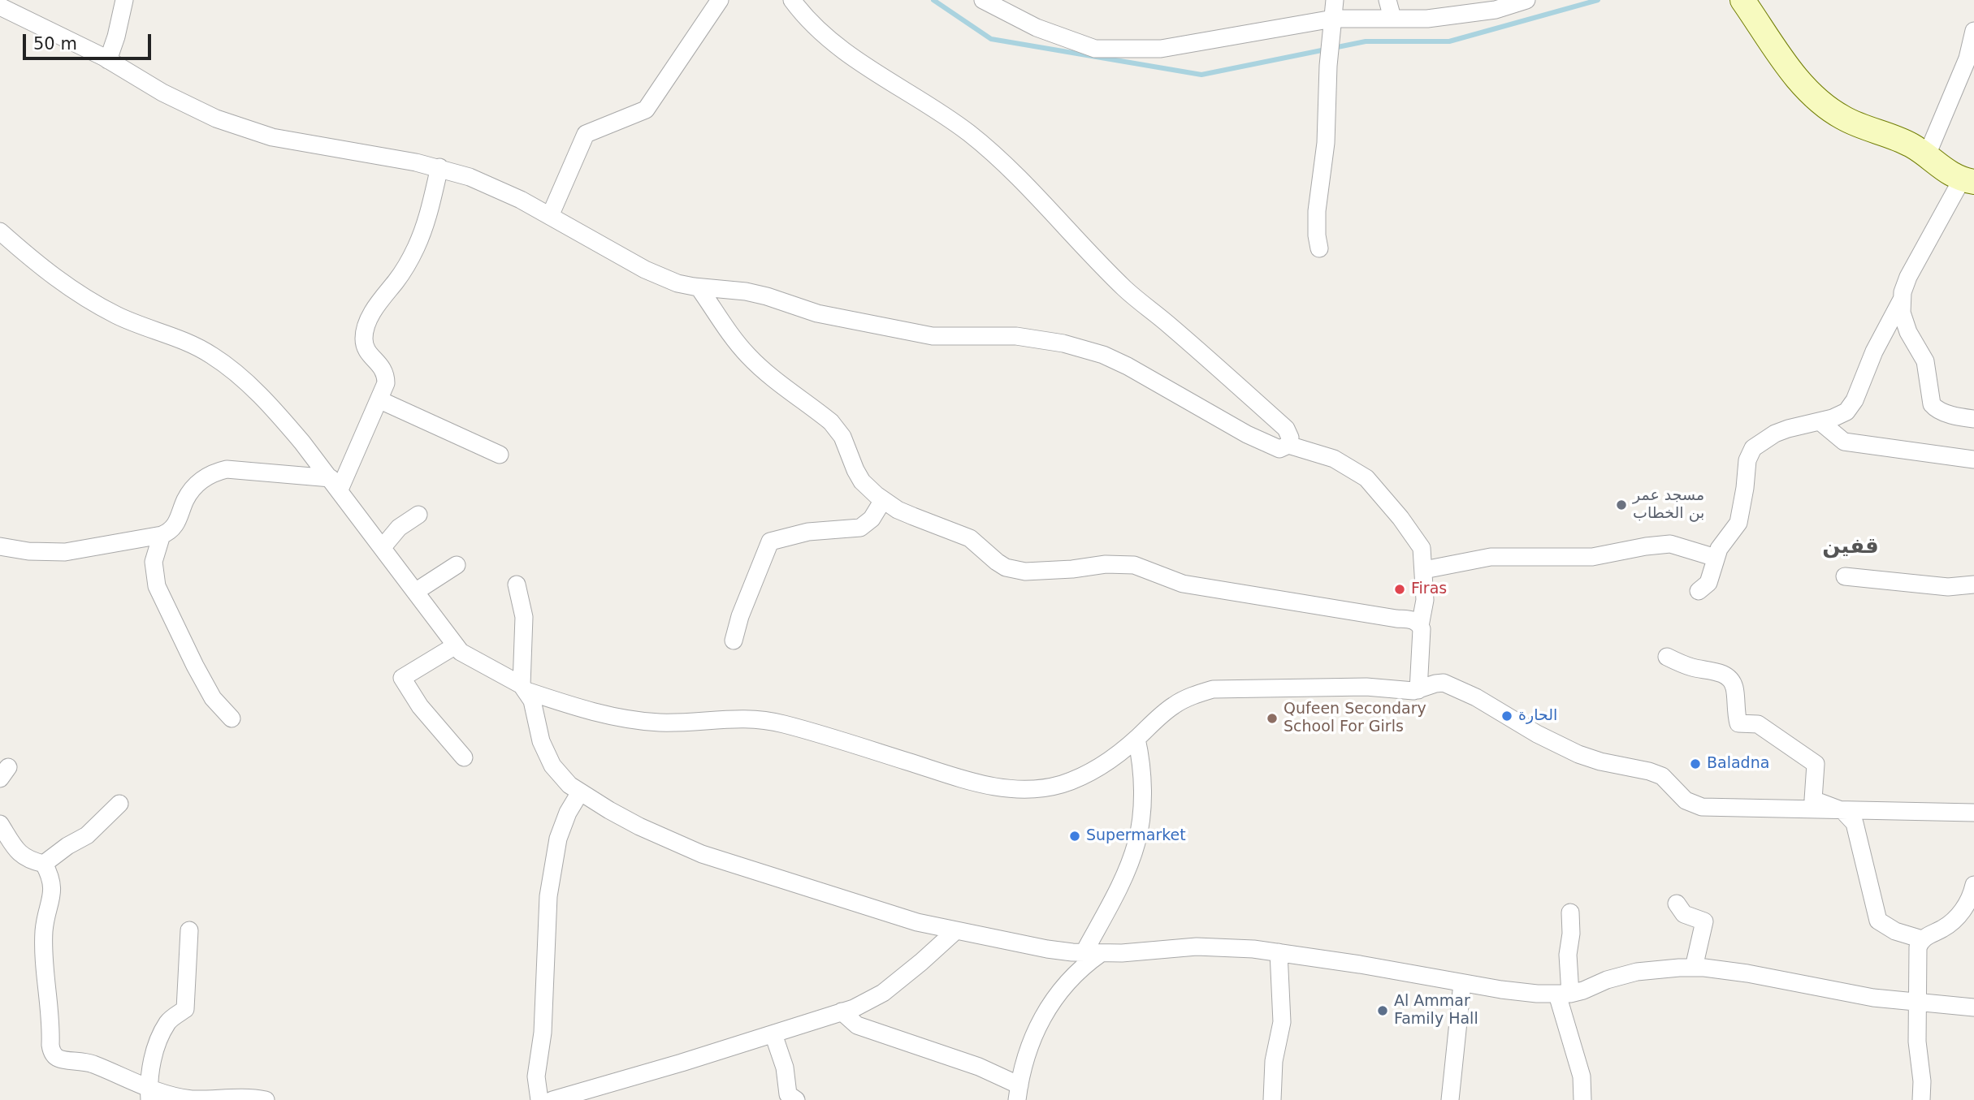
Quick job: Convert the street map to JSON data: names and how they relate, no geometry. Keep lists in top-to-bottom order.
{
  "districts": ["قفين"],
  "places": [
    "مسجد عمر بن الخطاب",
    "Firas",
    "الحارة",
    "Qufeen Secondary School For Girls",
    "Baladna",
    "Supermarket",
    "Al Ammar Family Hall"
  ],
  "scale_bar": "50 m"
}
